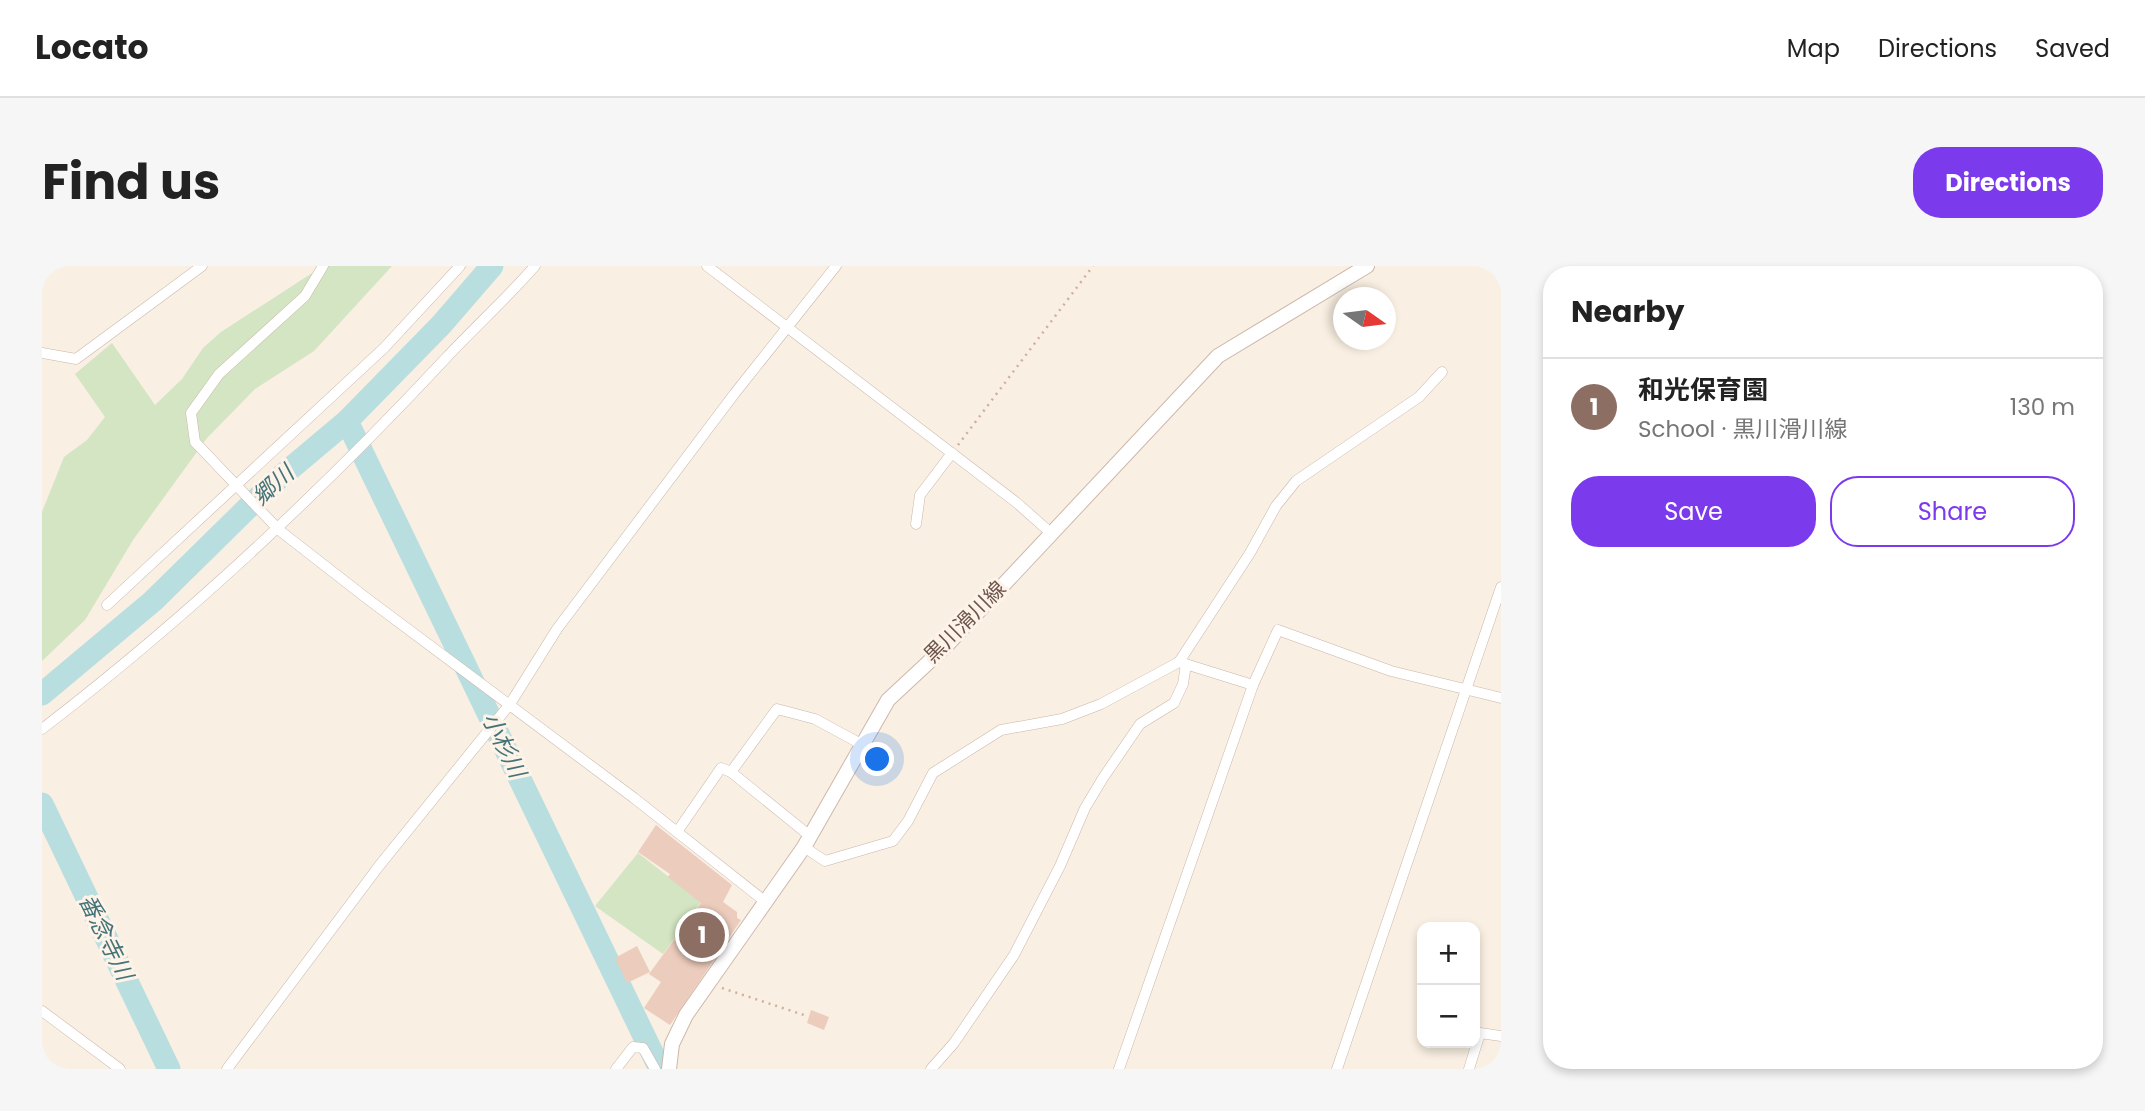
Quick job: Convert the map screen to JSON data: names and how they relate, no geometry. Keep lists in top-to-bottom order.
{
  "streets": {
    "main road": ["黒川滑川線"]
  },
  "water": ["郷川", "小杉川", "番念寺川"],
  "north": "right",
  "page": {
    "header": "Locato",
    "nav": ["Map", "Directions", "Saved"],
    "title": "Find us",
    "buttons": [
      "Directions",
      ["Save", "Share"]
    ],
    "heading": "Nearby",
    "list": [
      {
        "mark": "1",
        "name": "和光保育園",
        "note": "School · 黒川滑川線",
        "value": "130 m"
      }
    ],
    "pins": "1",
    "map_buttons": ["+", "−"]
  }
}
